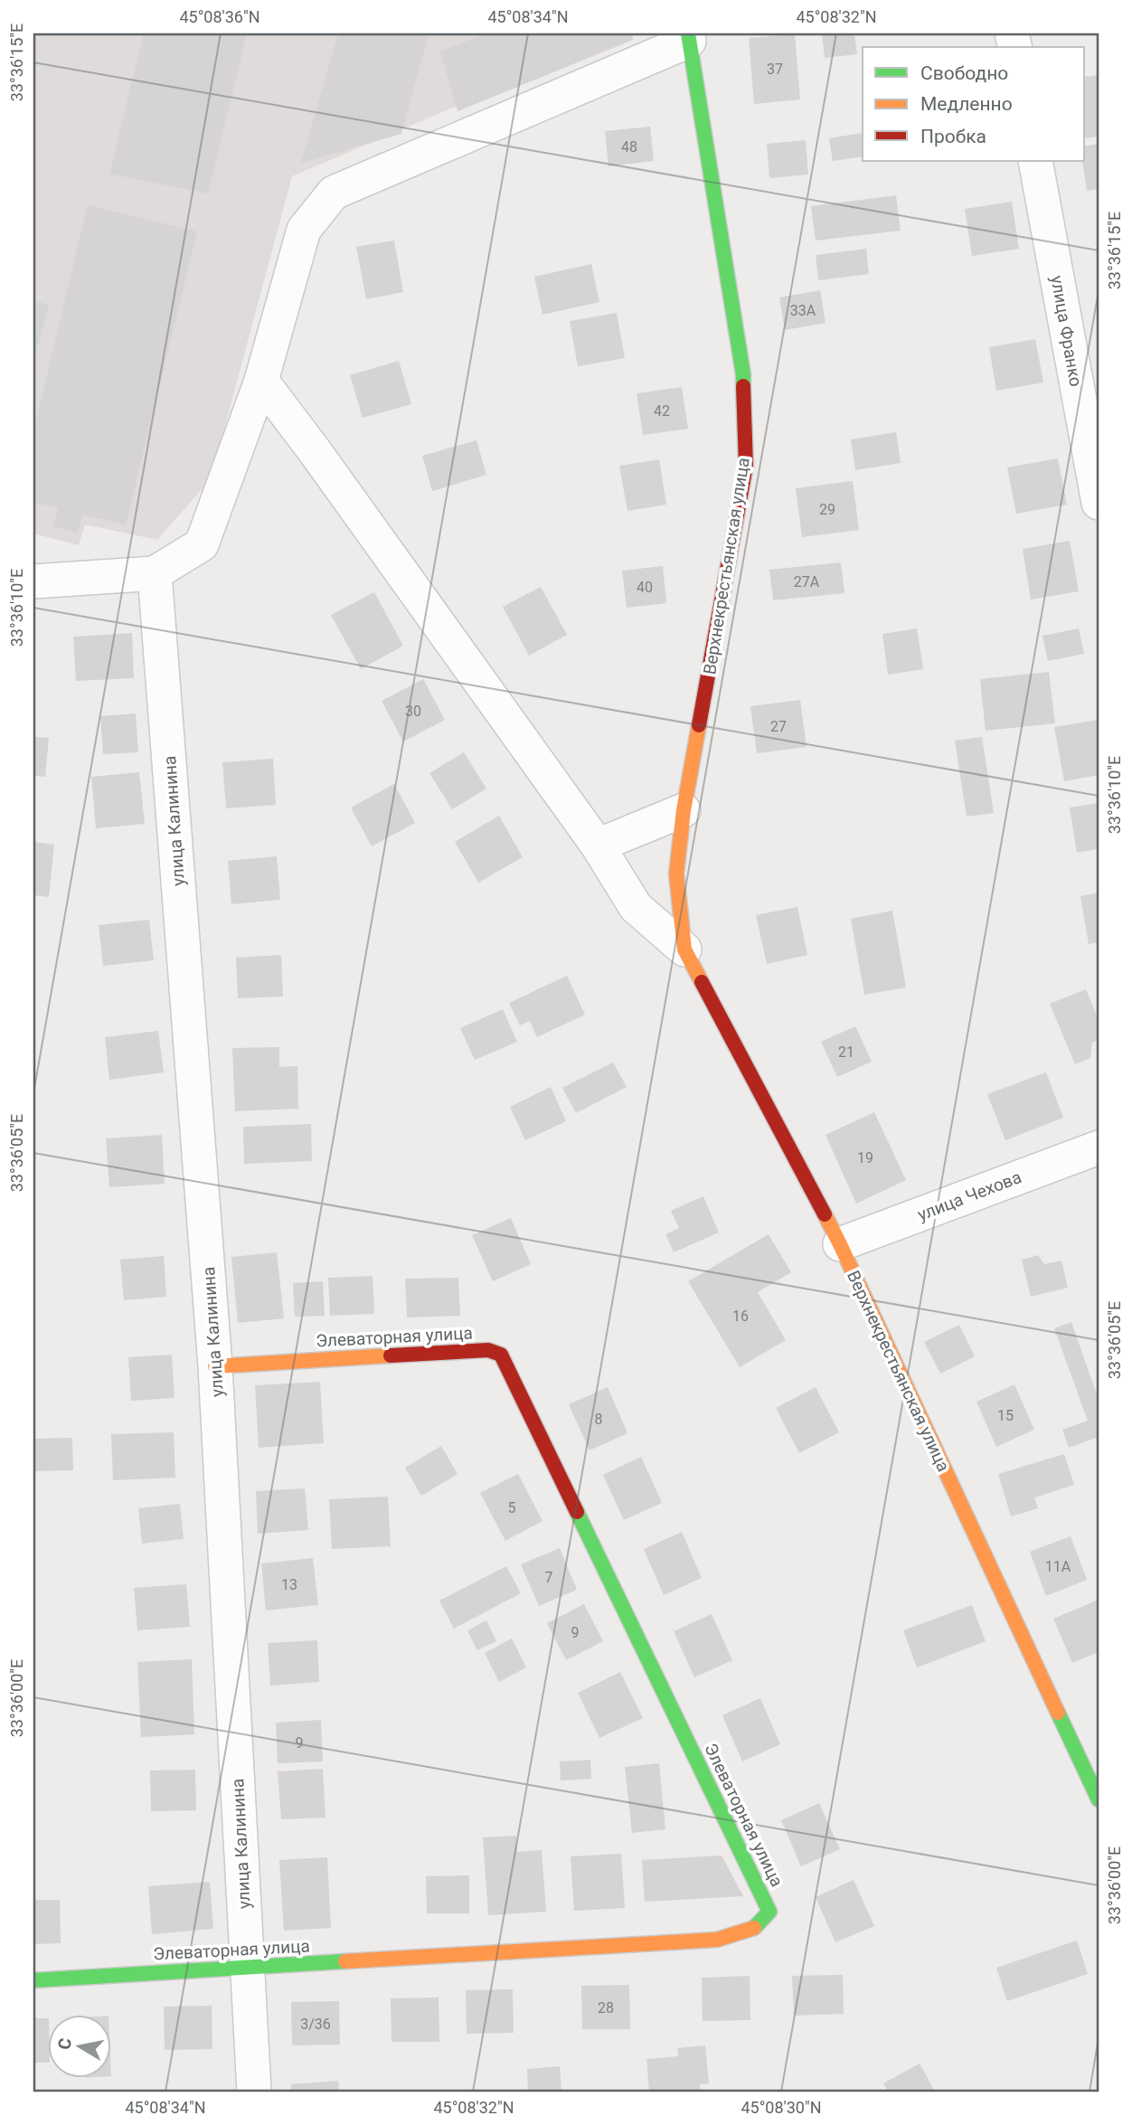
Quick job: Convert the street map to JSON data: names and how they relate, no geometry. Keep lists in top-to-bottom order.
{
  "streets": {
    "street": [
      "улица Франко",
      "Верхнекрестьянская улица",
      "улица Калинина",
      "улица Чехова",
      "Элеваторная улица"
    ]
  },
  "crossings": [
    ["Верхнекрестьянская улица", "улица Чехова"],
    ["улица Калинина", "Элеваторная улица"]
  ],
  "house_numbers": [
    "37",
    "48",
    "33А",
    "42",
    "29",
    "27А",
    "40",
    "30",
    "27",
    "21",
    "19",
    "16",
    "15",
    "8",
    "5",
    "11А",
    "7",
    "13",
    "9",
    "9",
    "28",
    "3/36"
  ],
  "legend": ["Свободно", "Медленно", "Пробка"],
  "north": "left",
  "coordinates": [
    "45°08'36\"N",
    "45°08'34\"N",
    "45°08'32\"N",
    "33°36'15\"E",
    "33°36'10\"E",
    "33°36'05\"E",
    "33°36'00\"E",
    "45°08'30\"N"
  ]
}
